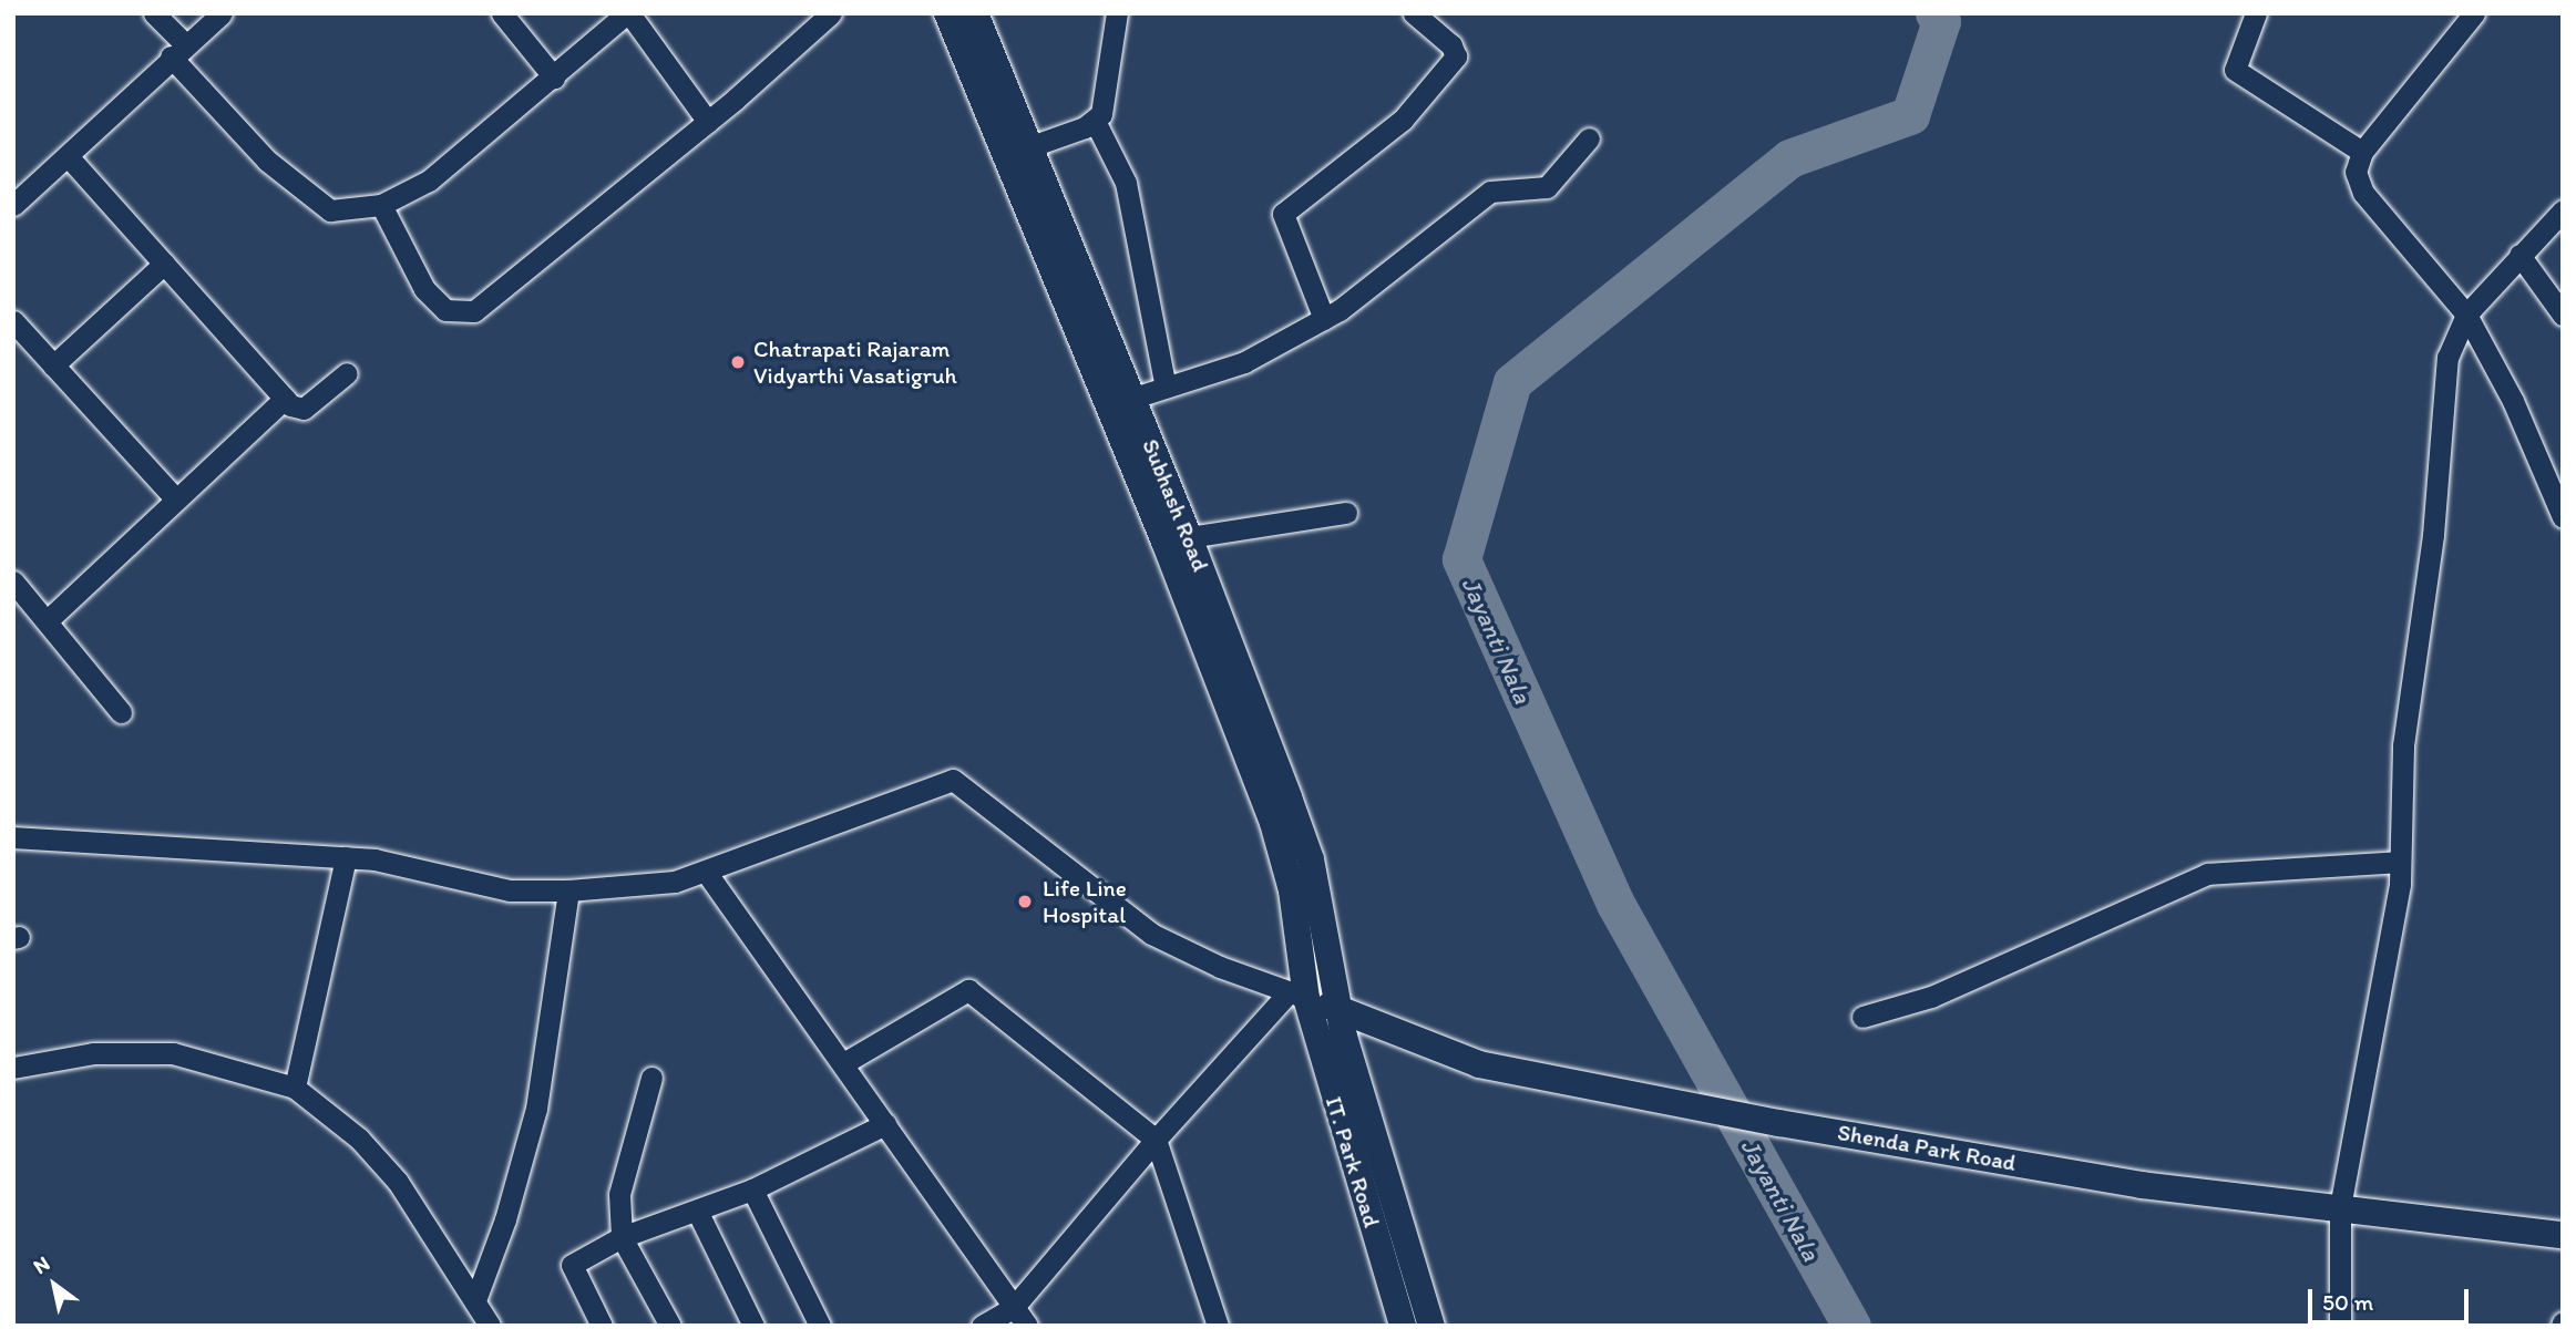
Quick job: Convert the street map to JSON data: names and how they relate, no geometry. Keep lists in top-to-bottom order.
{
  "streets": {
    "main road": ["Subhash Road", "Shenda Park Road", "IT. Park Road"]
  },
  "crossings": [
    ["Subhash Road", "Shenda Park Road"],
    ["Subhash Road", "IT. Park Road"],
    ["Shenda Park Road", "IT. Park Road"]
  ],
  "water": ["Jayanti Nala"],
  "places": ["Chatrapati Rajaram Vidyarthi Vasatigruh", "Life Line Hospital"],
  "scale_bar": "50 m",
  "north": "top left"
}
